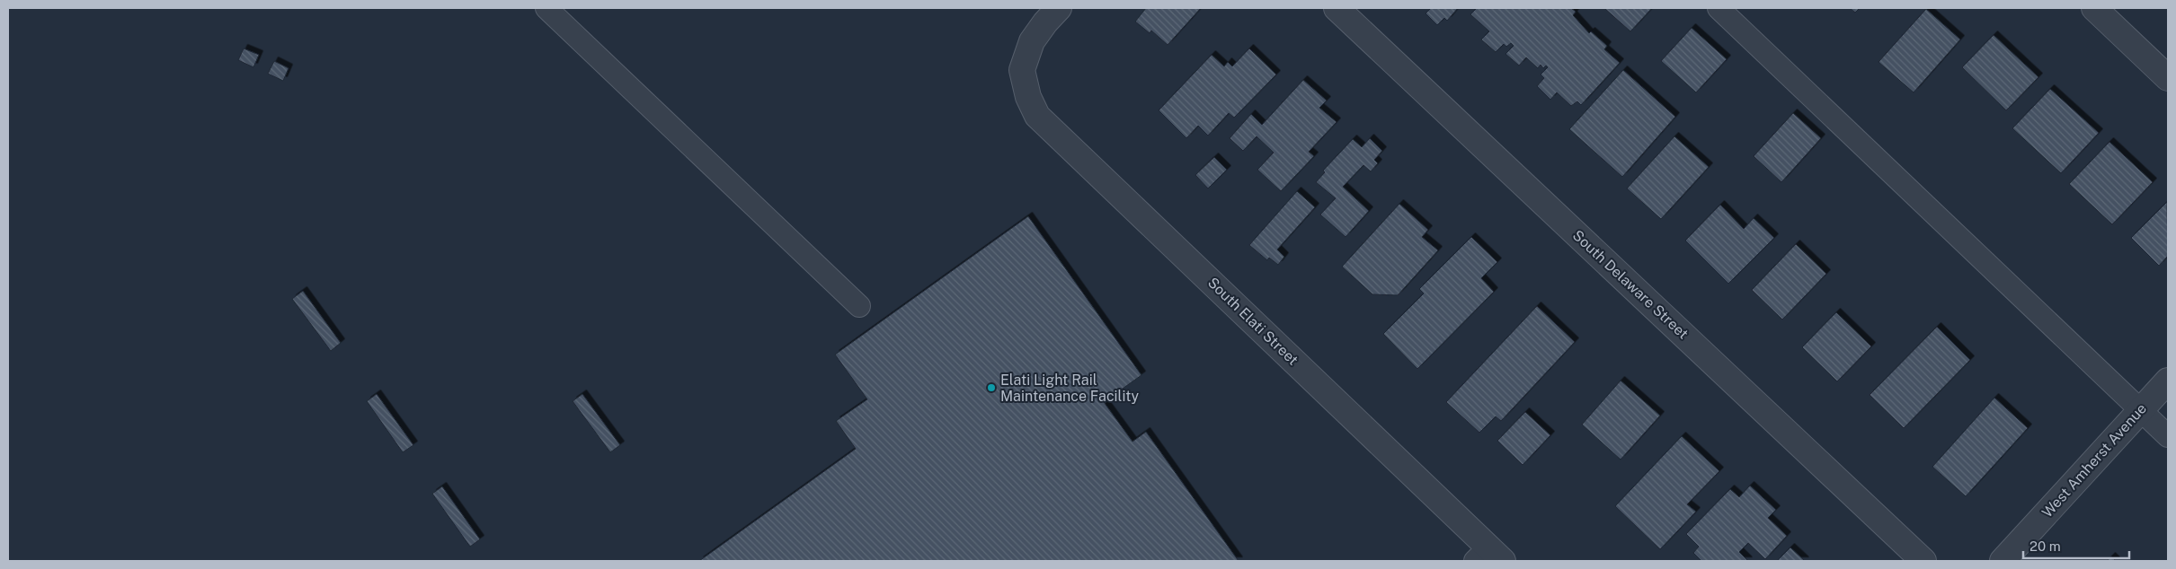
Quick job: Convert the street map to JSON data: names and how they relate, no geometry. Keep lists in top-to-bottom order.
{
  "streets": {
    "street": ["South Delaware Street", "South Elati Street", "West Amherst Avenue"]
  },
  "places": ["Elati Light Rail Maintenance Facility"],
  "scale_bar": "20 m"
}
